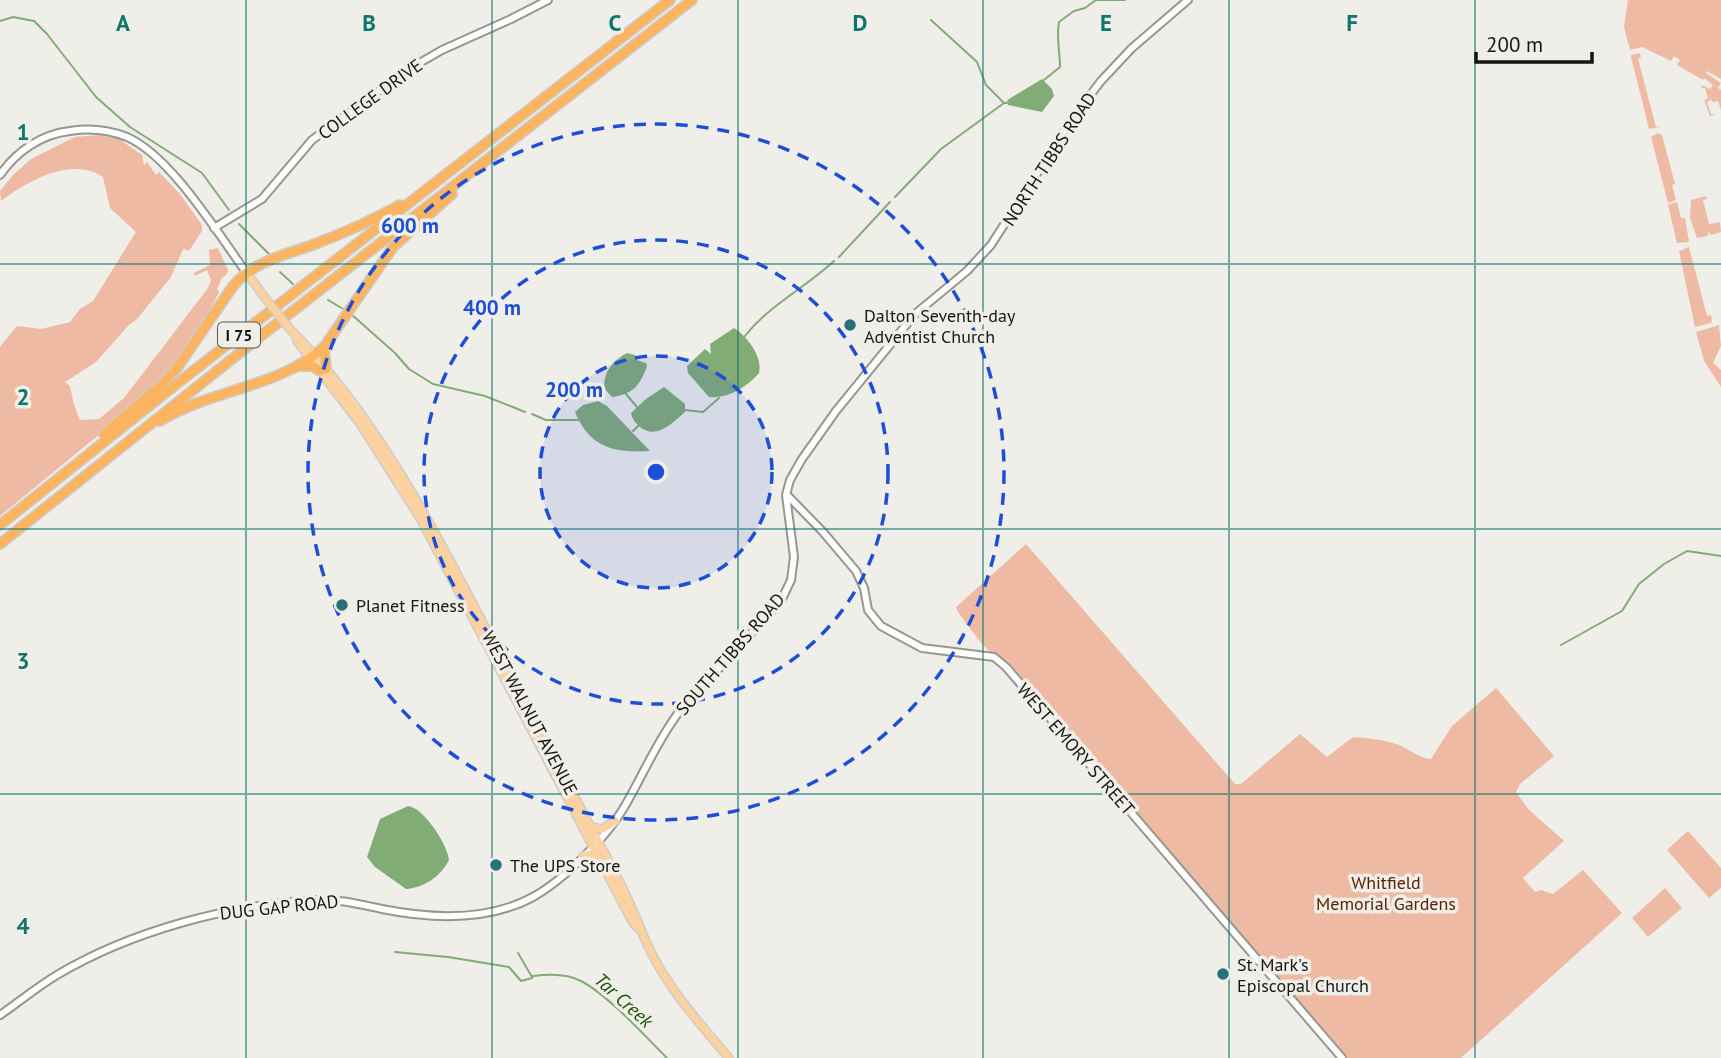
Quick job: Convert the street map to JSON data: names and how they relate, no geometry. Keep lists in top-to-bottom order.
{
  "streets": {
    "highway": ["I 75"],
    "main road": ["WEST WALNUT AVENUE"],
    "street": [
      "COLLEGE DRIVE",
      "NORTH TIBBS ROAD",
      "SOUTH TIBBS ROAD",
      "WEST EMORY STREET",
      "DUG GAP ROAD"
    ]
  },
  "crossings": [
    ["NORTH TIBBS ROAD", "SOUTH TIBBS ROAD"],
    ["NORTH TIBBS ROAD", "WEST EMORY STREET"],
    ["SOUTH TIBBS ROAD", "WEST WALNUT AVENUE"],
    ["SOUTH TIBBS ROAD", "WEST EMORY STREET"],
    ["SOUTH TIBBS ROAD", "DUG GAP ROAD"],
    ["WEST WALNUT AVENUE", "DUG GAP ROAD"]
  ],
  "water": ["Tar Creek"],
  "parks": ["Whitfield Memorial Gardens"],
  "places": [
    "Dalton Seventh-day Adventist Church",
    "Planet Fitness",
    "The UPS Store",
    "St. Mark's Episcopal Church"
  ],
  "scale_bar": "200 m",
  "grid": {
    "columns": [
      "A",
      "B",
      "C",
      "D",
      "E",
      "F"
    ],
    "rows": [
      "1",
      "2",
      "3",
      "4"
    ]
  },
  "rings": ["600 m", "400 m", "200 m"]
}
